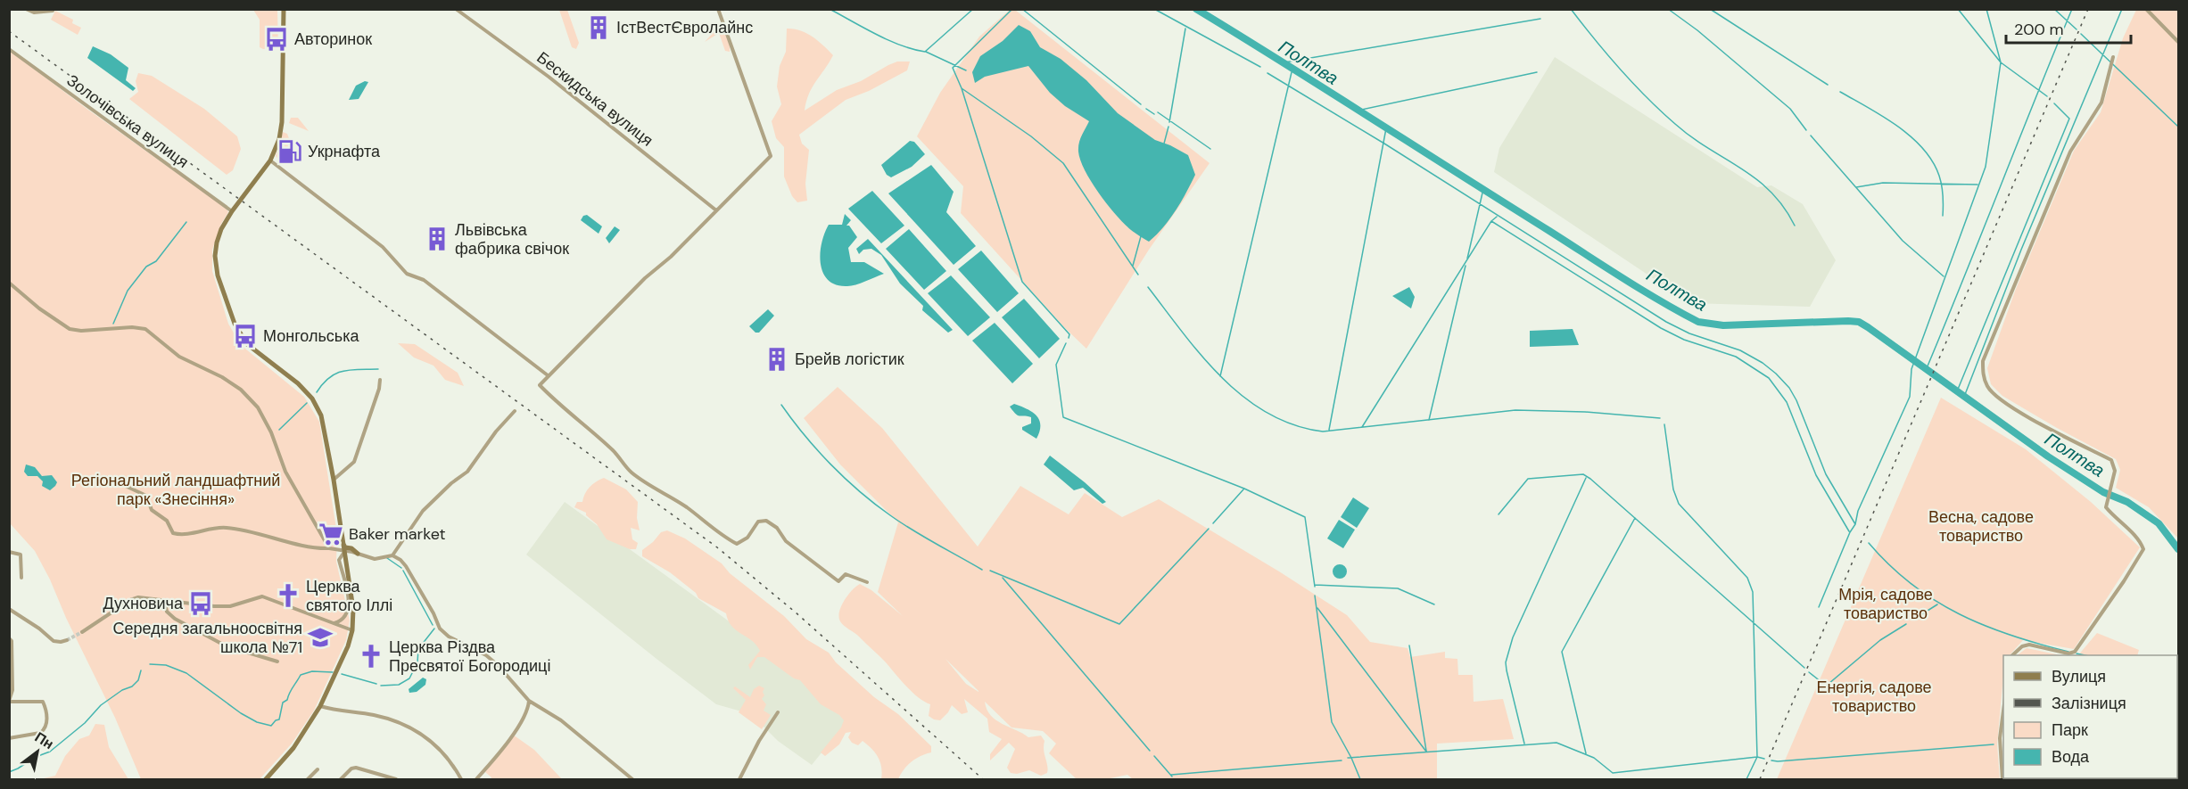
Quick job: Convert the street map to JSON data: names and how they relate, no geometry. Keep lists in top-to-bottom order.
{
  "streets": {
    "street": ["Бескидська вулиця", "Золочівська вулиця"]
  },
  "water": ["Полтва"],
  "parks": [
    "Регіональний ландшафтний парк «Знесіння»",
    "Весна, садове товариство",
    "Мрія, садове товариство",
    "Енергія, садове товариство"
  ],
  "places": {
    "building": ["ІстВестЄвролайнс", "Львівська фабрика свічок", "Брейв логістик"],
    "bus stop": ["Авторинок", "Монгольська", "Духновича"],
    "fuel station": ["Укрнафта"],
    "supermarket": ["Baker market"],
    "church": ["Церква святого Іллі", "Церква Різдва Пресвятої Богородиці"],
    "school or university": ["Середня загальноосвітня школа №71"]
  },
  "legend": [
    "Вулиця",
    "Залізниця",
    "Парк",
    "Вода"
  ],
  "scale_bar": "200 m",
  "north": "top right"
}
